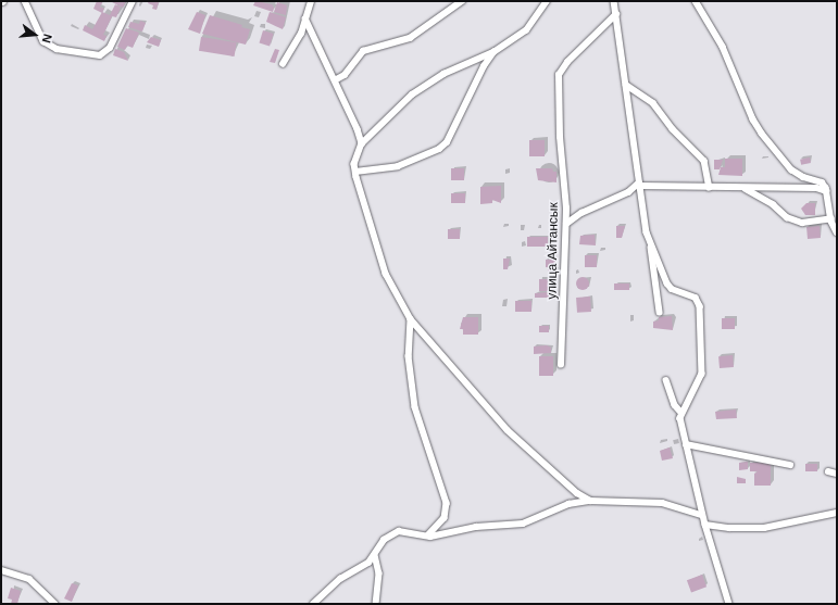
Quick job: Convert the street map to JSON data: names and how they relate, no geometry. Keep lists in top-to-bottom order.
{
  "streets": {
    "street": ["улица Айтансык"]
  },
  "north": "right"
}
